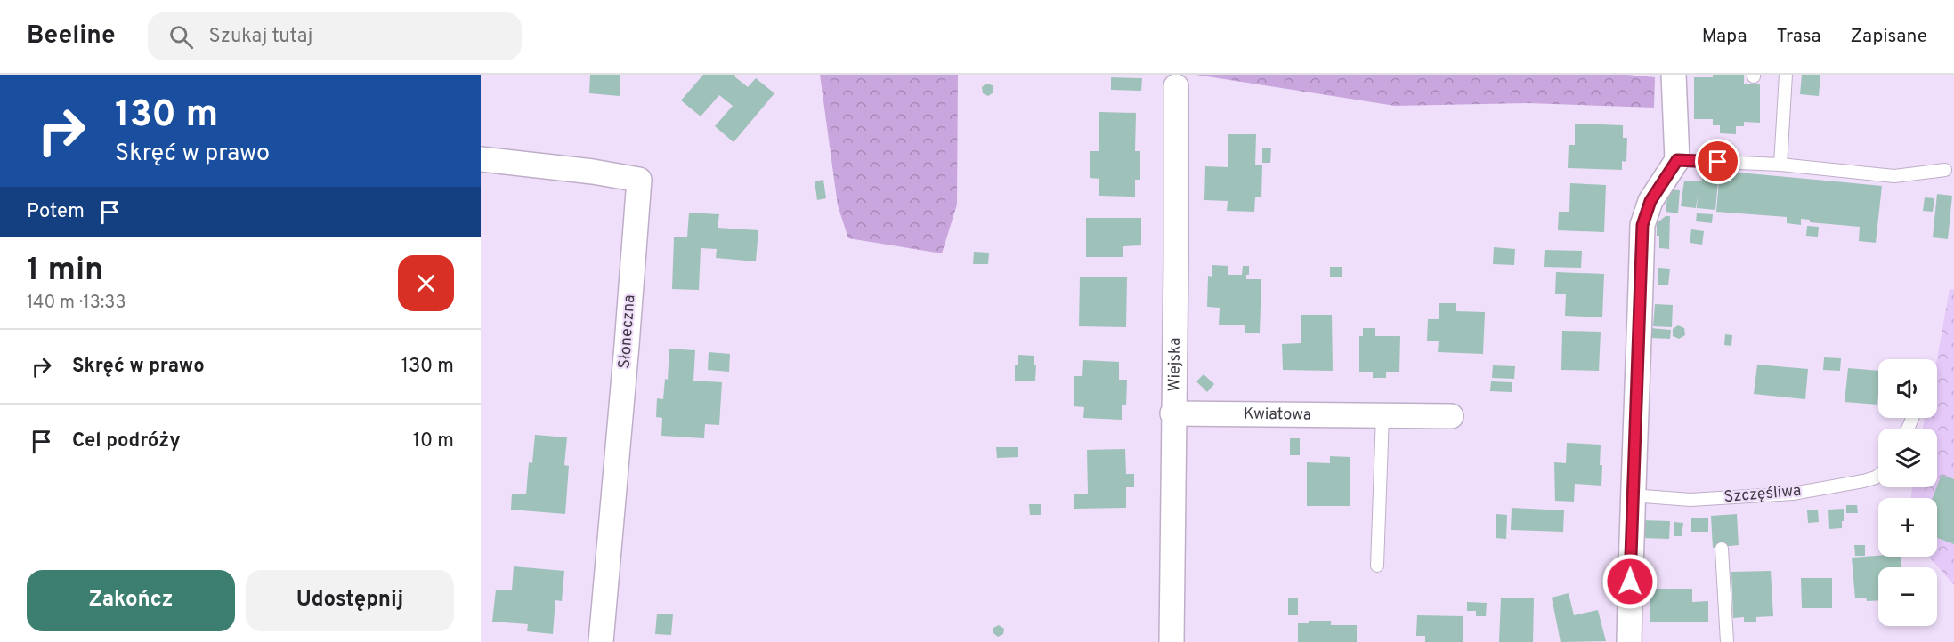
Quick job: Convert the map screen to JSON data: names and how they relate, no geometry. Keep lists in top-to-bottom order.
{
  "streets": {
    "street": ["Słoneczna", "Wiejska", "Kwiatowa"],
    "lane": ["Szczęśliwa"]
  },
  "crossings": [
    ["Wiejska", "Kwiatowa"]
  ],
  "page": {
    "header": "Beeline",
    "search": "Szukaj tutaj",
    "nav": ["Mapa", "Trasa", "Zapisane"],
    "turn": ["130 m", "Skręć w prawo"],
    "then": "Potem",
    "heading": ["1 min", "140 m · 13:33"],
    "list": [
      {
        "name": "Skręć w prawo",
        "value": "130 m"
      },
      {
        "name": "Cel podróży",
        "value": "10 m"
      }
    ],
    "map_buttons": ["+", "−"],
    "buttons": ["Zakończ", "Udostępnij"]
  }
}
